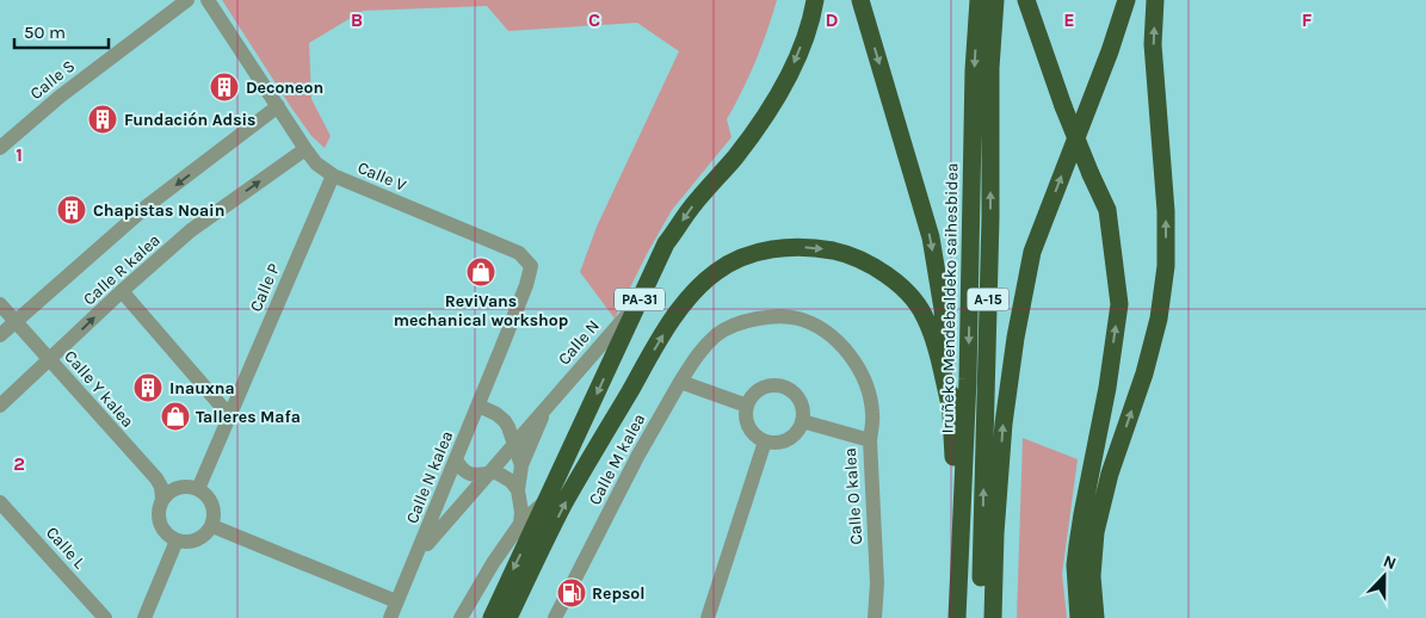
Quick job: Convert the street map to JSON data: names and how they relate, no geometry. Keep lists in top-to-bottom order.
{
  "streets": {
    "highway": ["Iruñeko Mendebaldeko saihesbidea", "PA-31", "A-15"],
    "street": [
      "Calle S",
      "Calle V",
      "Calle R kalea",
      "Calle P",
      "Calle N",
      "Calle Y kalea",
      "Calle M kalea",
      "Calle N kalea",
      "Calle O kalea",
      "Calle L"
    ]
  },
  "crossings": [
    ["Calle V", "Calle R kalea"],
    ["Calle V", "Calle P"],
    ["Calle V", "Calle N kalea"],
    ["Calle R kalea", "Calle Y kalea"],
    ["Calle P", "Calle Y kalea"],
    ["PA-31", "Calle N"],
    ["Calle N", "Calle N kalea"],
    ["Calle M kalea", "Calle O kalea"]
  ],
  "places": {
    "building": [
      "Deconeon",
      "Fundación Adsis",
      "Chapistas Noain",
      "Inauxna"
    ],
    "shop": ["ReviVans mechanical workshop", "Talleres Mafa"],
    "fuel station": ["Repsol"]
  },
  "scale_bar": "50 m",
  "north": "top",
  "grid": {
    "columns": [
      "B",
      "C",
      "D",
      "E",
      "F"
    ],
    "rows": ["1", "2"]
  }
}
